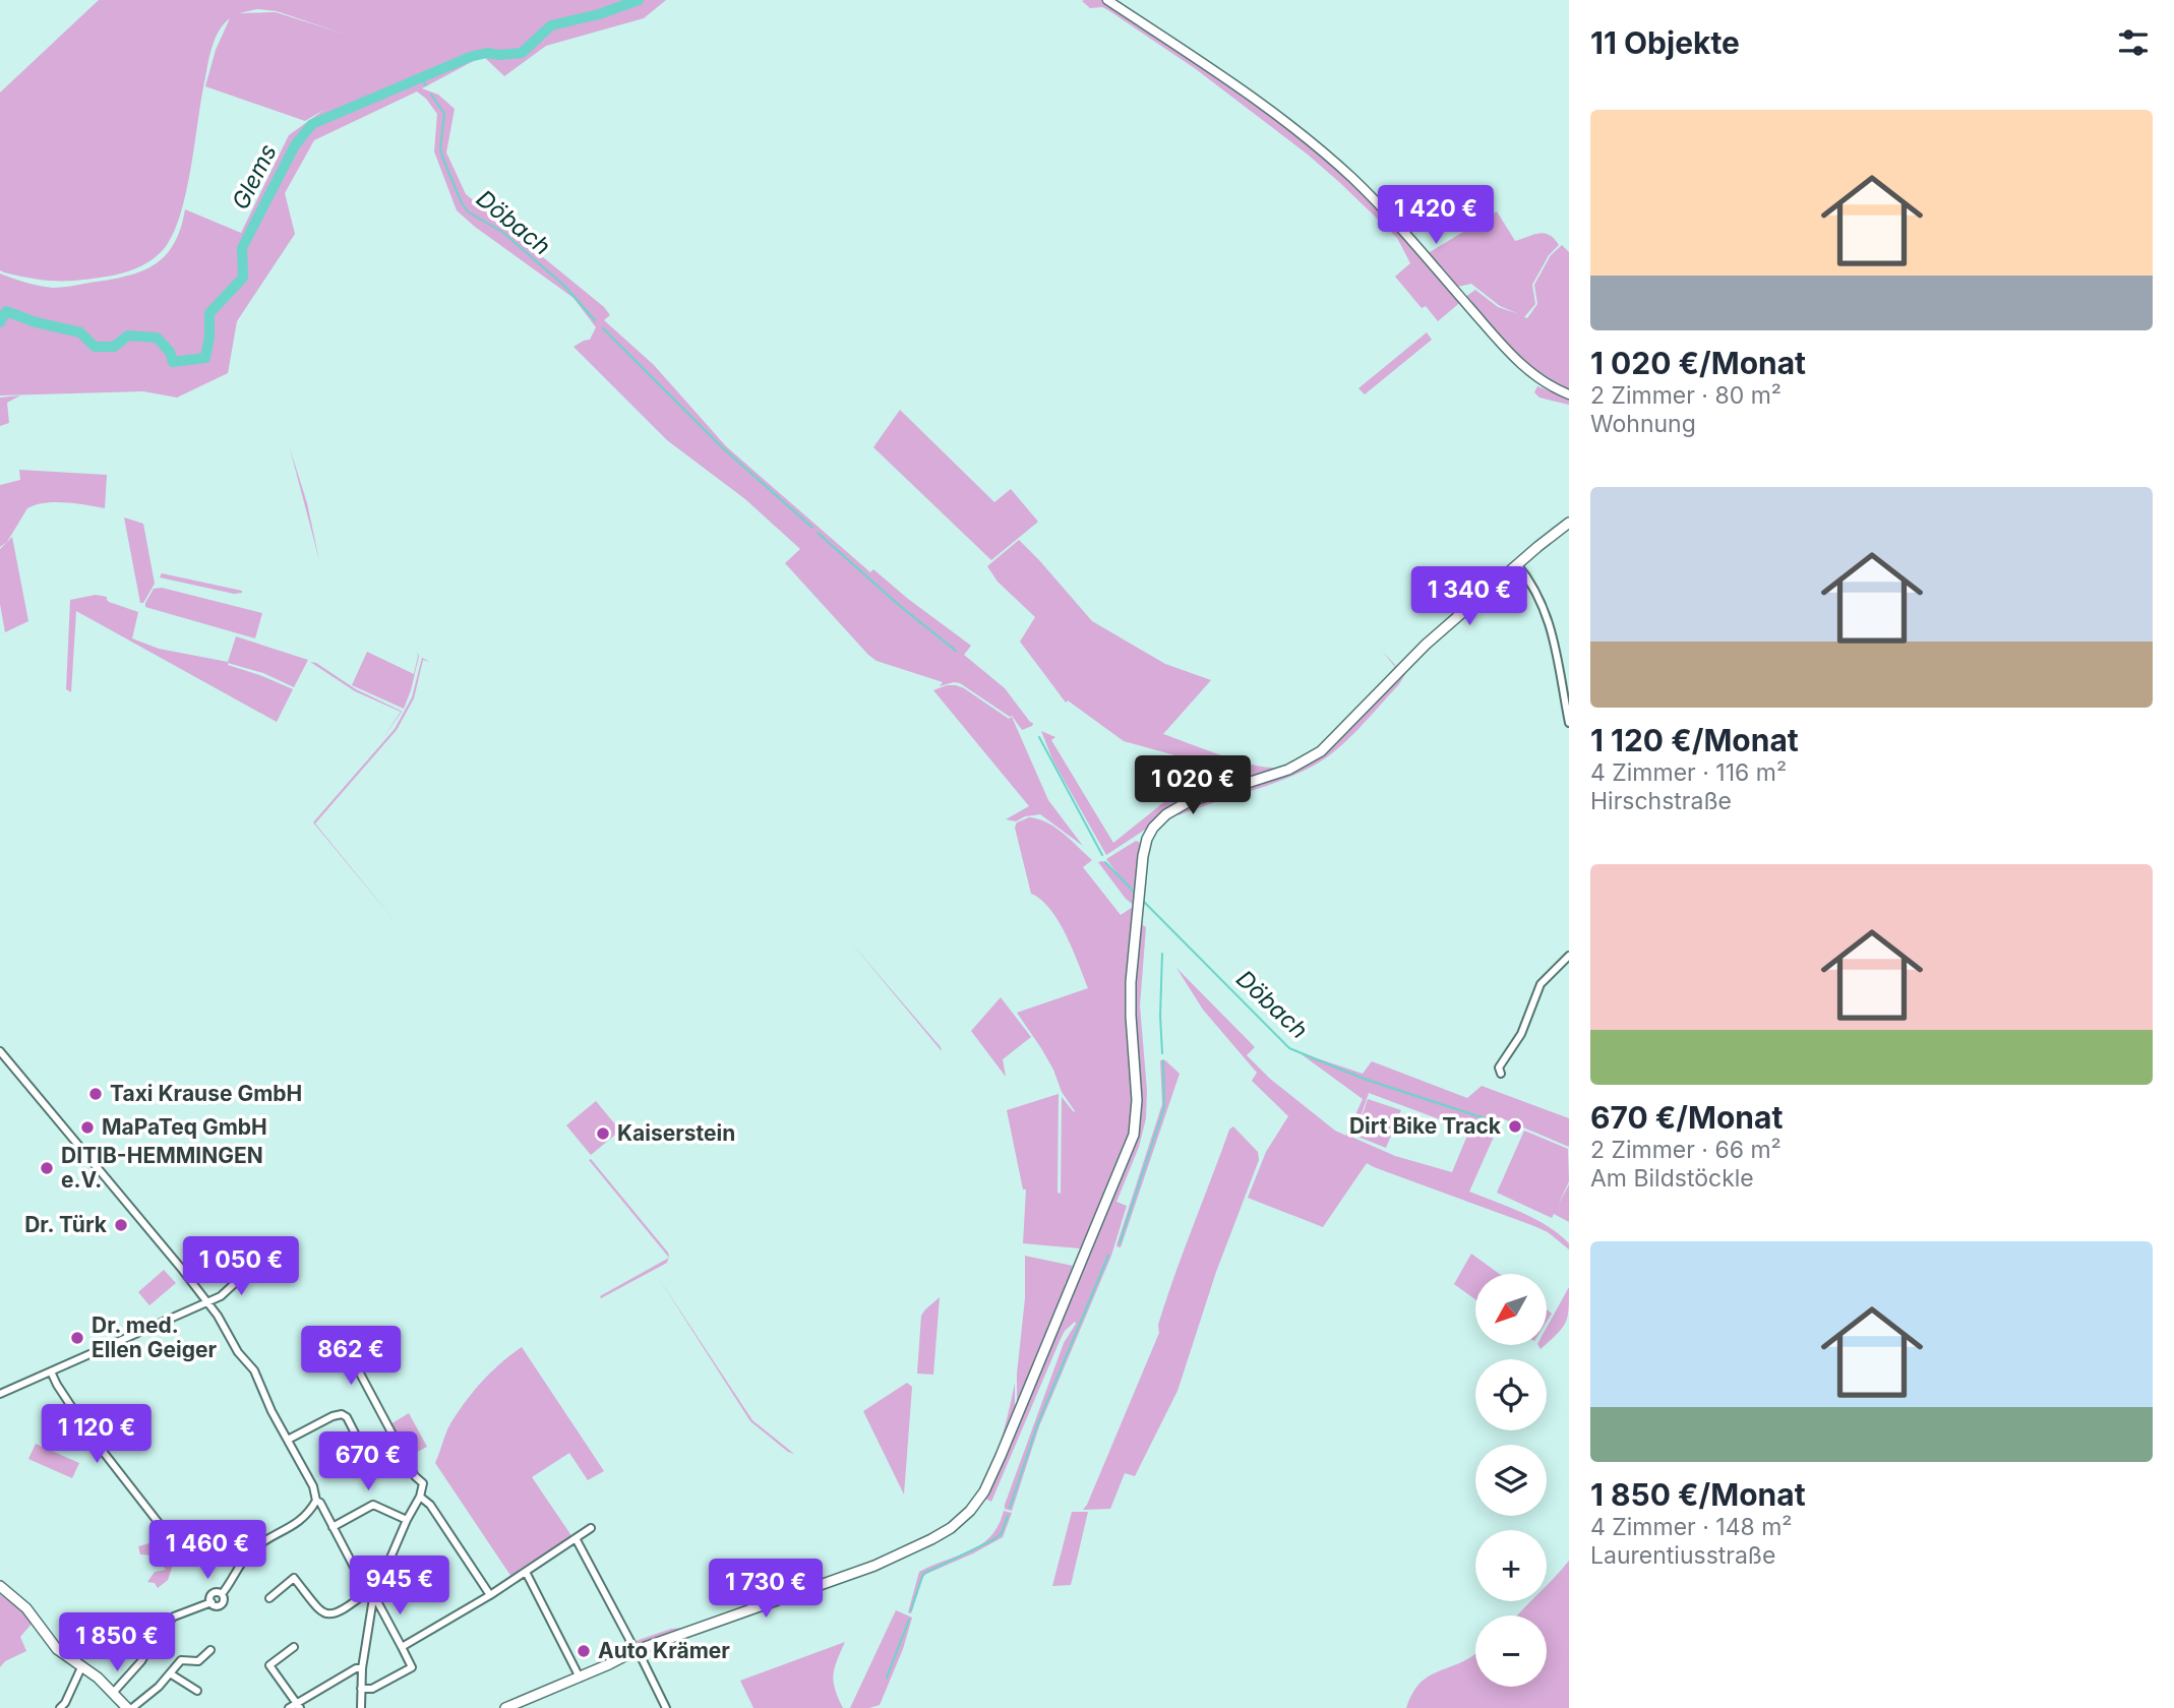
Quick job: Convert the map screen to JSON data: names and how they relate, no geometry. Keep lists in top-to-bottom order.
{
  "water": ["Glems", "Döbach"],
  "places": [
    "Taxi Krause GmbH",
    "Dirt Bike Track",
    "MaPaTeq GmbH",
    "Kaiserstein",
    "DITIB-HEMMINGEN e.V.",
    "Dr. Türk",
    "Dr. med. Ellen Geiger",
    "Auto Krämer"
  ],
  "north": "bottom left",
  "page": {
    "heading": "11 Objekte",
    "list": [
      {
        "name": "1 020 €/Monat",
        "note": "2 Zimmer · 80 m² · Wohnung"
      },
      {
        "name": "1 120 €/Monat",
        "note": "4 Zimmer · 116 m² · Hirschstraße"
      },
      {
        "name": "670 €/Monat",
        "note": "2 Zimmer · 66 m² · Am Bildstöckle"
      },
      {
        "name": "1 850 €/Monat",
        "note": "4 Zimmer · 148 m² · Laurentiusstraße"
      }
    ],
    "price": [
      "1 420 €",
      "1 340 €",
      "1 020 €",
      "1 050 €",
      "862 €",
      "1 120 €",
      "670 €",
      "1 460 €",
      "945 €",
      "1 730 €",
      "1 850 €"
    ],
    "map_buttons": ["+", "−"]
  }
}
